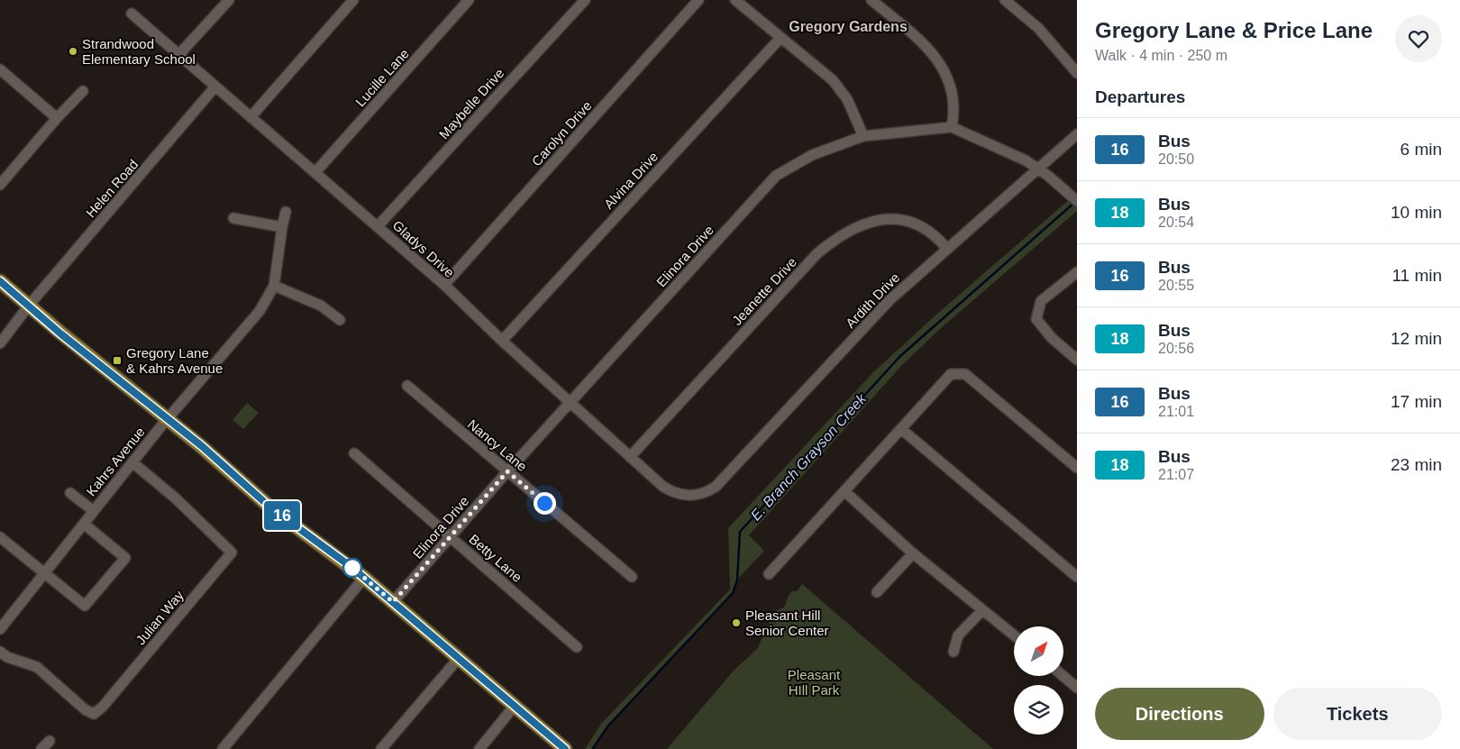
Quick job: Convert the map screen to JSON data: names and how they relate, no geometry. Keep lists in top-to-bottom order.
{
  "streets": {
    "street": [
      "Lucille Lane",
      "Maybelle Drive",
      "Carolyn Drive",
      "Alvina Drive",
      "Helen Road",
      "Gladys Drive",
      "Elinora Drive",
      "Jeanette Drive",
      "Ardith Drive",
      "Nancy Lane",
      "Kahrs Avenue",
      "Betty Lane",
      "Julian Way"
    ]
  },
  "crossings": [
    ["Lucille Lane", "Gladys Drive"],
    ["Maybelle Drive", "Gladys Drive"],
    ["Carolyn Drive", "Gladys Drive"],
    ["Alvina Drive", "Gladys Drive"],
    ["Helen Road", "Gladys Drive"],
    ["Gladys Drive", "Elinora Drive"],
    ["Gladys Drive", "Jeanette Drive"],
    ["Gladys Drive", "Ardith Drive"],
    ["Elinora Drive", "Nancy Lane"],
    ["Elinora Drive", "Betty Lane"],
    ["Jeanette Drive", "Ardith Drive"],
    ["Kahrs Avenue", "Julian Way"]
  ],
  "districts": ["Gregory Gardens"],
  "water": ["E. Branch Grayson Creek"],
  "parks": ["Pleasant HIll Park"],
  "places": {
    "other": ["Strandwood Elementary School", "Pleasant Hill Senior Center"],
    "transit": ["Gregory Lane & Kahrs Avenue"]
  },
  "lines": ["bus line 16"],
  "north": "top right",
  "page": {
    "on_map": "16",
    "heading": [
      ["Gregory Lane & Price Lane", "Walk · 4 min · 250 m"],
      "Departures"
    ],
    "list": [
      {
        "mark": "16",
        "name": "Bus",
        "note": "20:50",
        "value": "6 min"
      },
      {
        "mark": "18",
        "name": "Bus",
        "note": "20:54",
        "value": "10 min"
      },
      {
        "mark": "16",
        "name": "Bus",
        "note": "20:55",
        "value": "11 min"
      },
      {
        "mark": "18",
        "name": "Bus",
        "note": "20:56",
        "value": "12 min"
      },
      {
        "mark": "16",
        "name": "Bus",
        "note": "21:01",
        "value": "17 min"
      },
      {
        "mark": "18",
        "name": "Bus",
        "note": "21:07",
        "value": "23 min"
      }
    ],
    "buttons": ["Directions", "Tickets"]
  }
}
